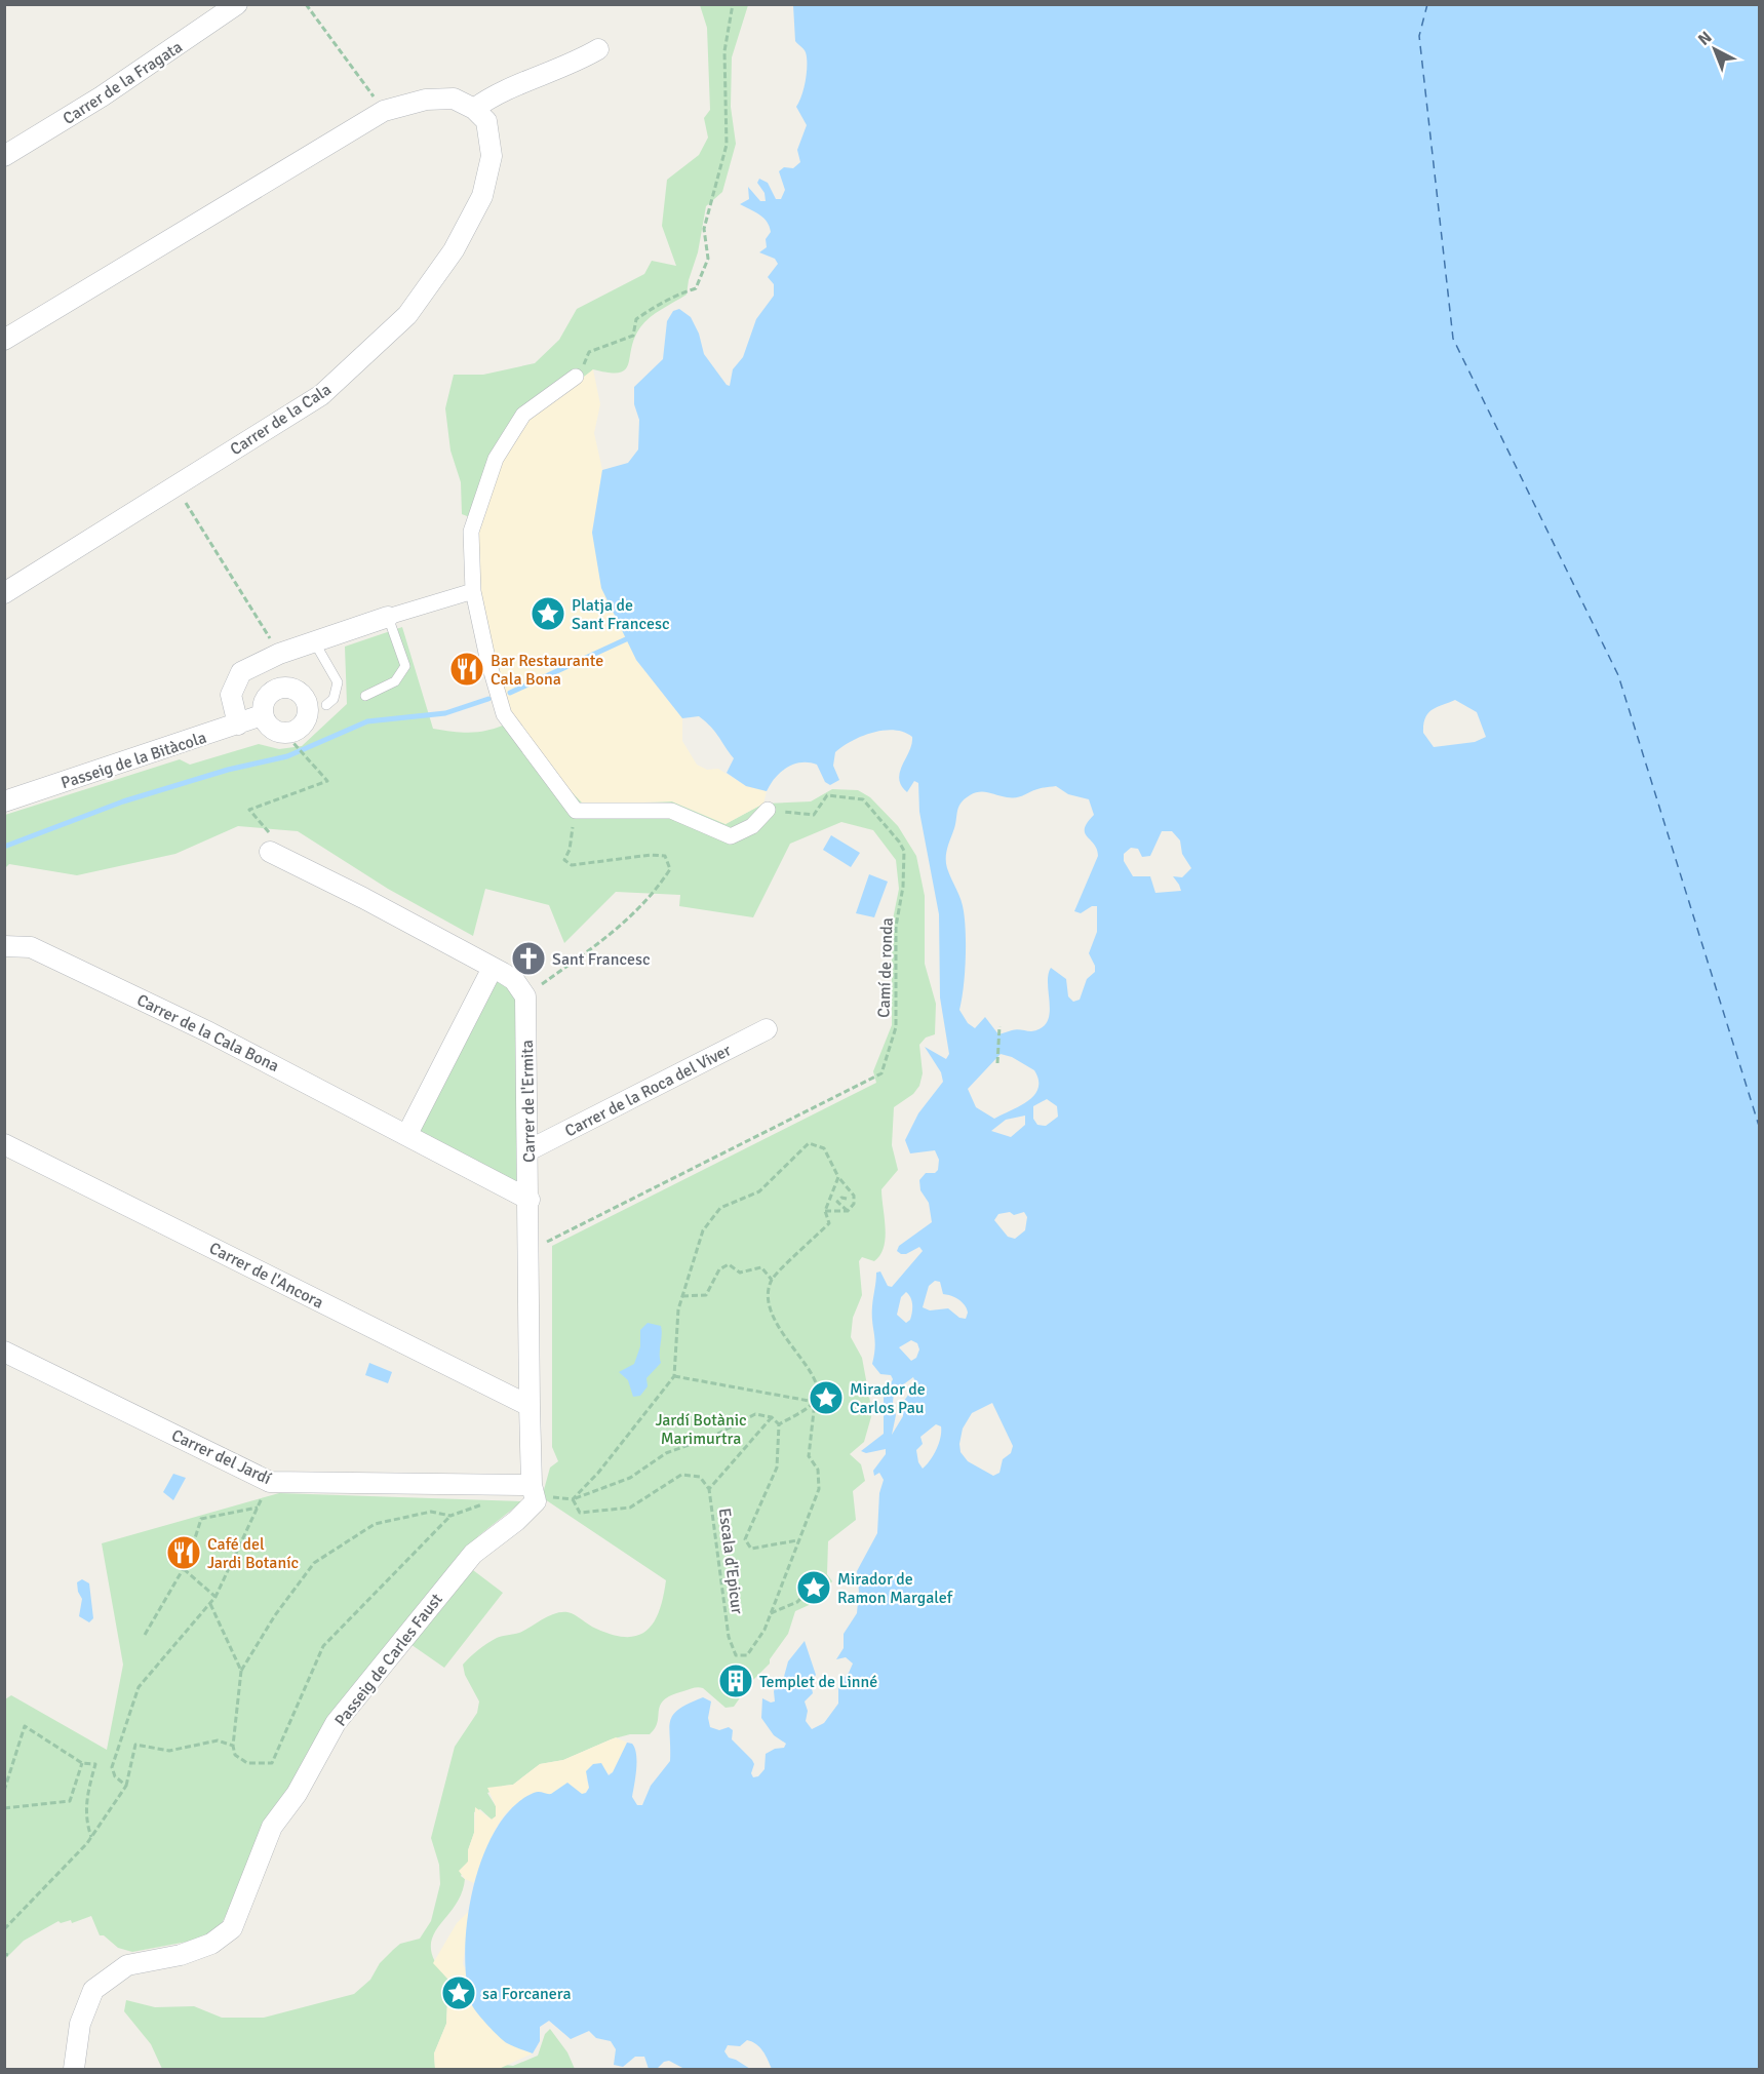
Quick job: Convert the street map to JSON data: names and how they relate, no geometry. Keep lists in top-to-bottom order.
{
  "streets": {
    "street": [
      "Carrer de la Fragata",
      "Carrer de la Cala",
      "Passeig de la Bitàcola",
      "Carrer de la Cala Bona",
      "Carrer de la Roca del Viver",
      "Carrer de l'Ermita",
      "Carrer de l'Ancora",
      "Carrer del Jardí",
      "Passeig de Carles Faust"
    ],
    "path": ["Camí de ronda", "Escala d'Epicur"]
  },
  "crossings": [
    ["Carrer de la Cala Bona", "Carrer de l'Ermita"],
    ["Carrer de la Roca del Viver", "Carrer de l'Ermita"],
    ["Carrer de l'Ermita", "Carrer de l'Ancora"],
    ["Carrer de l'Ermita", "Carrer del Jardí"],
    ["Carrer de l'Ermita", "Passeig de Carles Faust"],
    ["Carrer del Jardí", "Passeig de Carles Faust"]
  ],
  "parks": ["Jardí Botànic Marimurtra"],
  "places": {
    "place": [
      "Platja de Sant Francesc",
      "Mirador de Carlos Pau",
      "Mirador de Ramon Margalef",
      "sa Forcanera"
    ],
    "restaurant": ["Bar Restaurante Cala Bona", "Café del Jardi Botaníc"],
    "church": ["Sant Francesc"],
    "building": ["Templet de Linné"]
  },
  "north": "top left"
}
